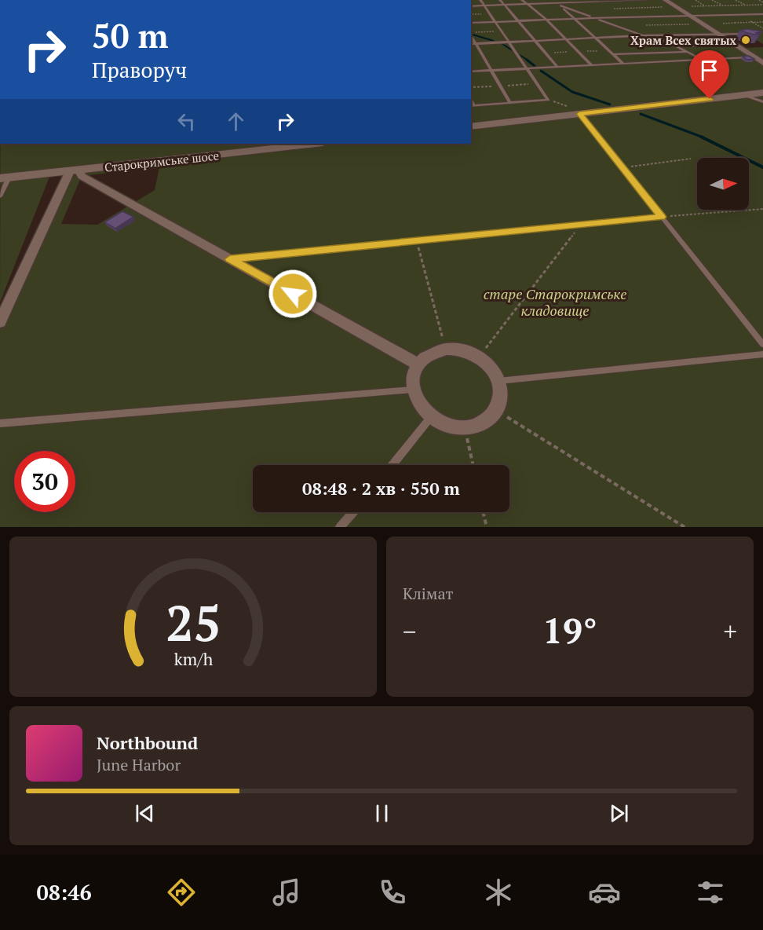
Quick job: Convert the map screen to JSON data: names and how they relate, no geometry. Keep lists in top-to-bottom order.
{
  "streets": {
    "street": ["Старокримське шосе"]
  },
  "parks": ["старе Старокримське кладовище"],
  "places": ["Храм Всех святых"],
  "north": "right",
  "page": {
    "turn": ["50 m", "Праворуч"],
    "limit": "30",
    "trip": "08:48 · 2 хв · 550 m",
    "tile": "Клімат",
    "heat": ["−", "19°", "+"],
    "song": ["Northbound", "June Harbor"],
    "tabs": "08:46",
    "gauge": ["25", "km/h"]
  }
}
